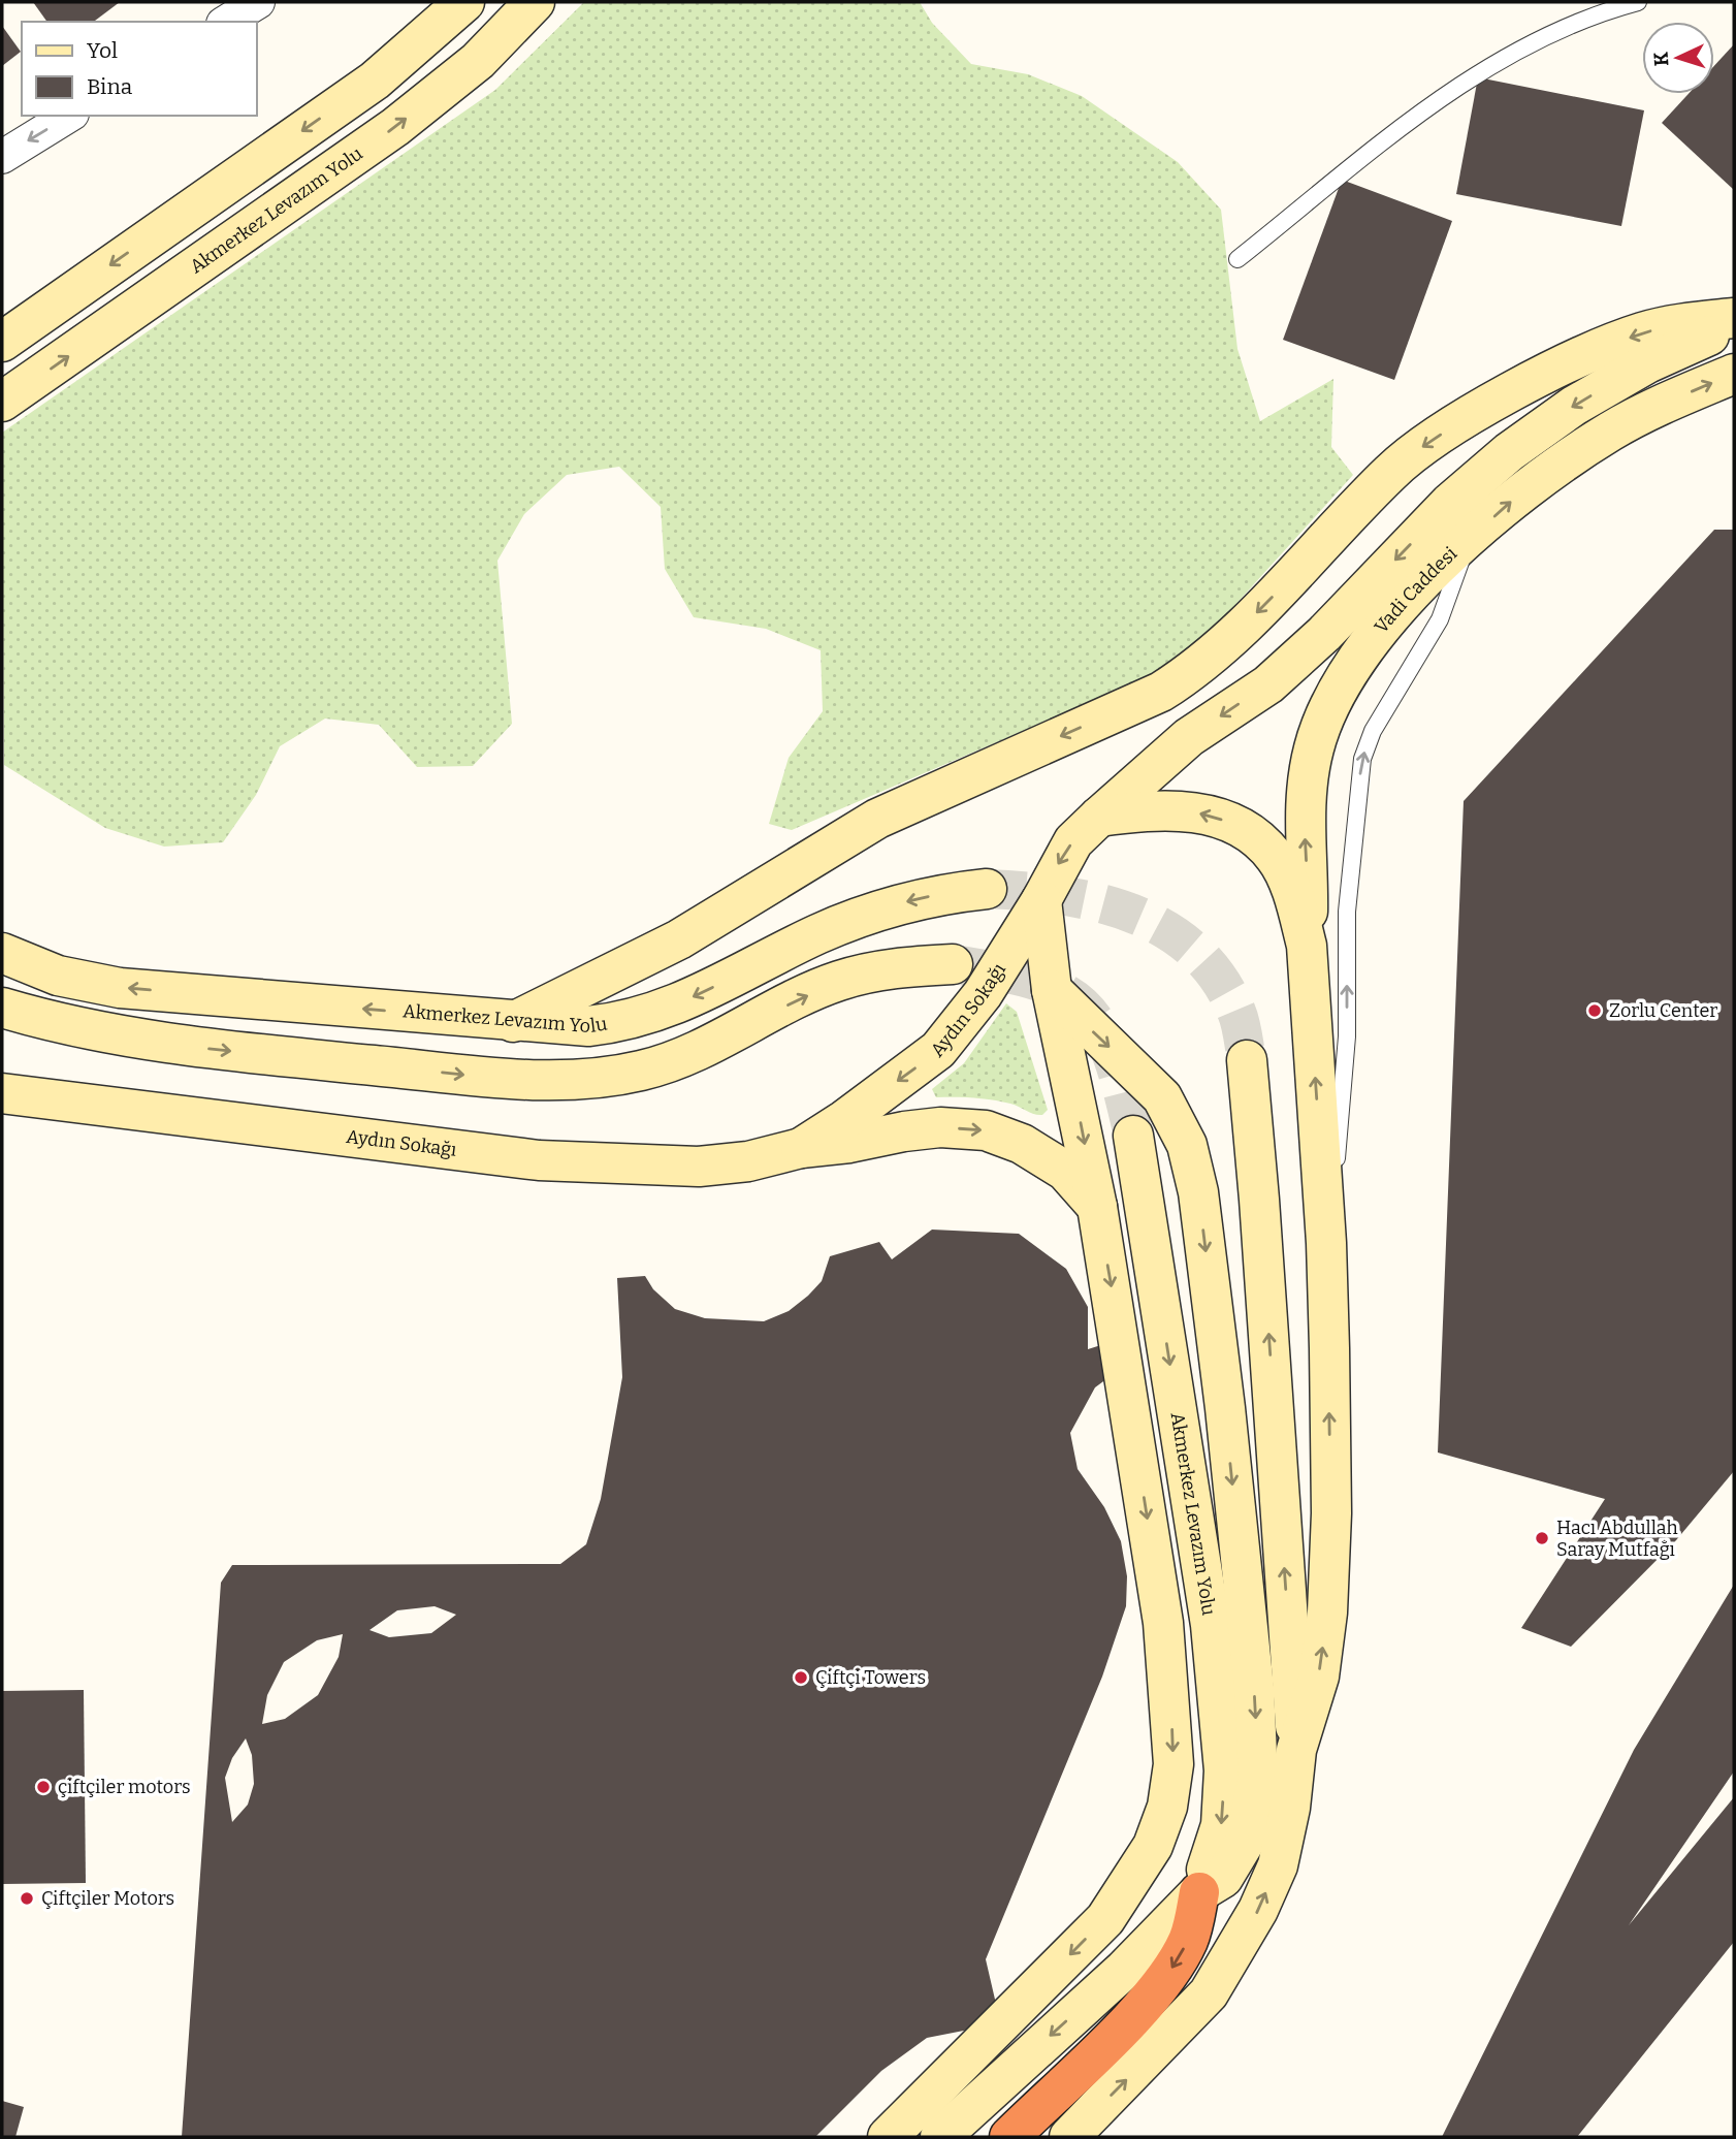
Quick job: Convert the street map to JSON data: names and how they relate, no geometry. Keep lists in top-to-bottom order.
{
  "streets": {
    "main road": ["Akmerkez Levazım Yolu", "Vadi Caddesi", "Aydın Sokağı"]
  },
  "places": [
    "Zorlu Center",
    "Hacı Abdullah Saray Mutfağı",
    "Çiftçi Towers",
    "çiftçiler motors",
    "Çiftçiler Motors"
  ],
  "legend": ["Yol", "Bina"],
  "north": "left"
}
